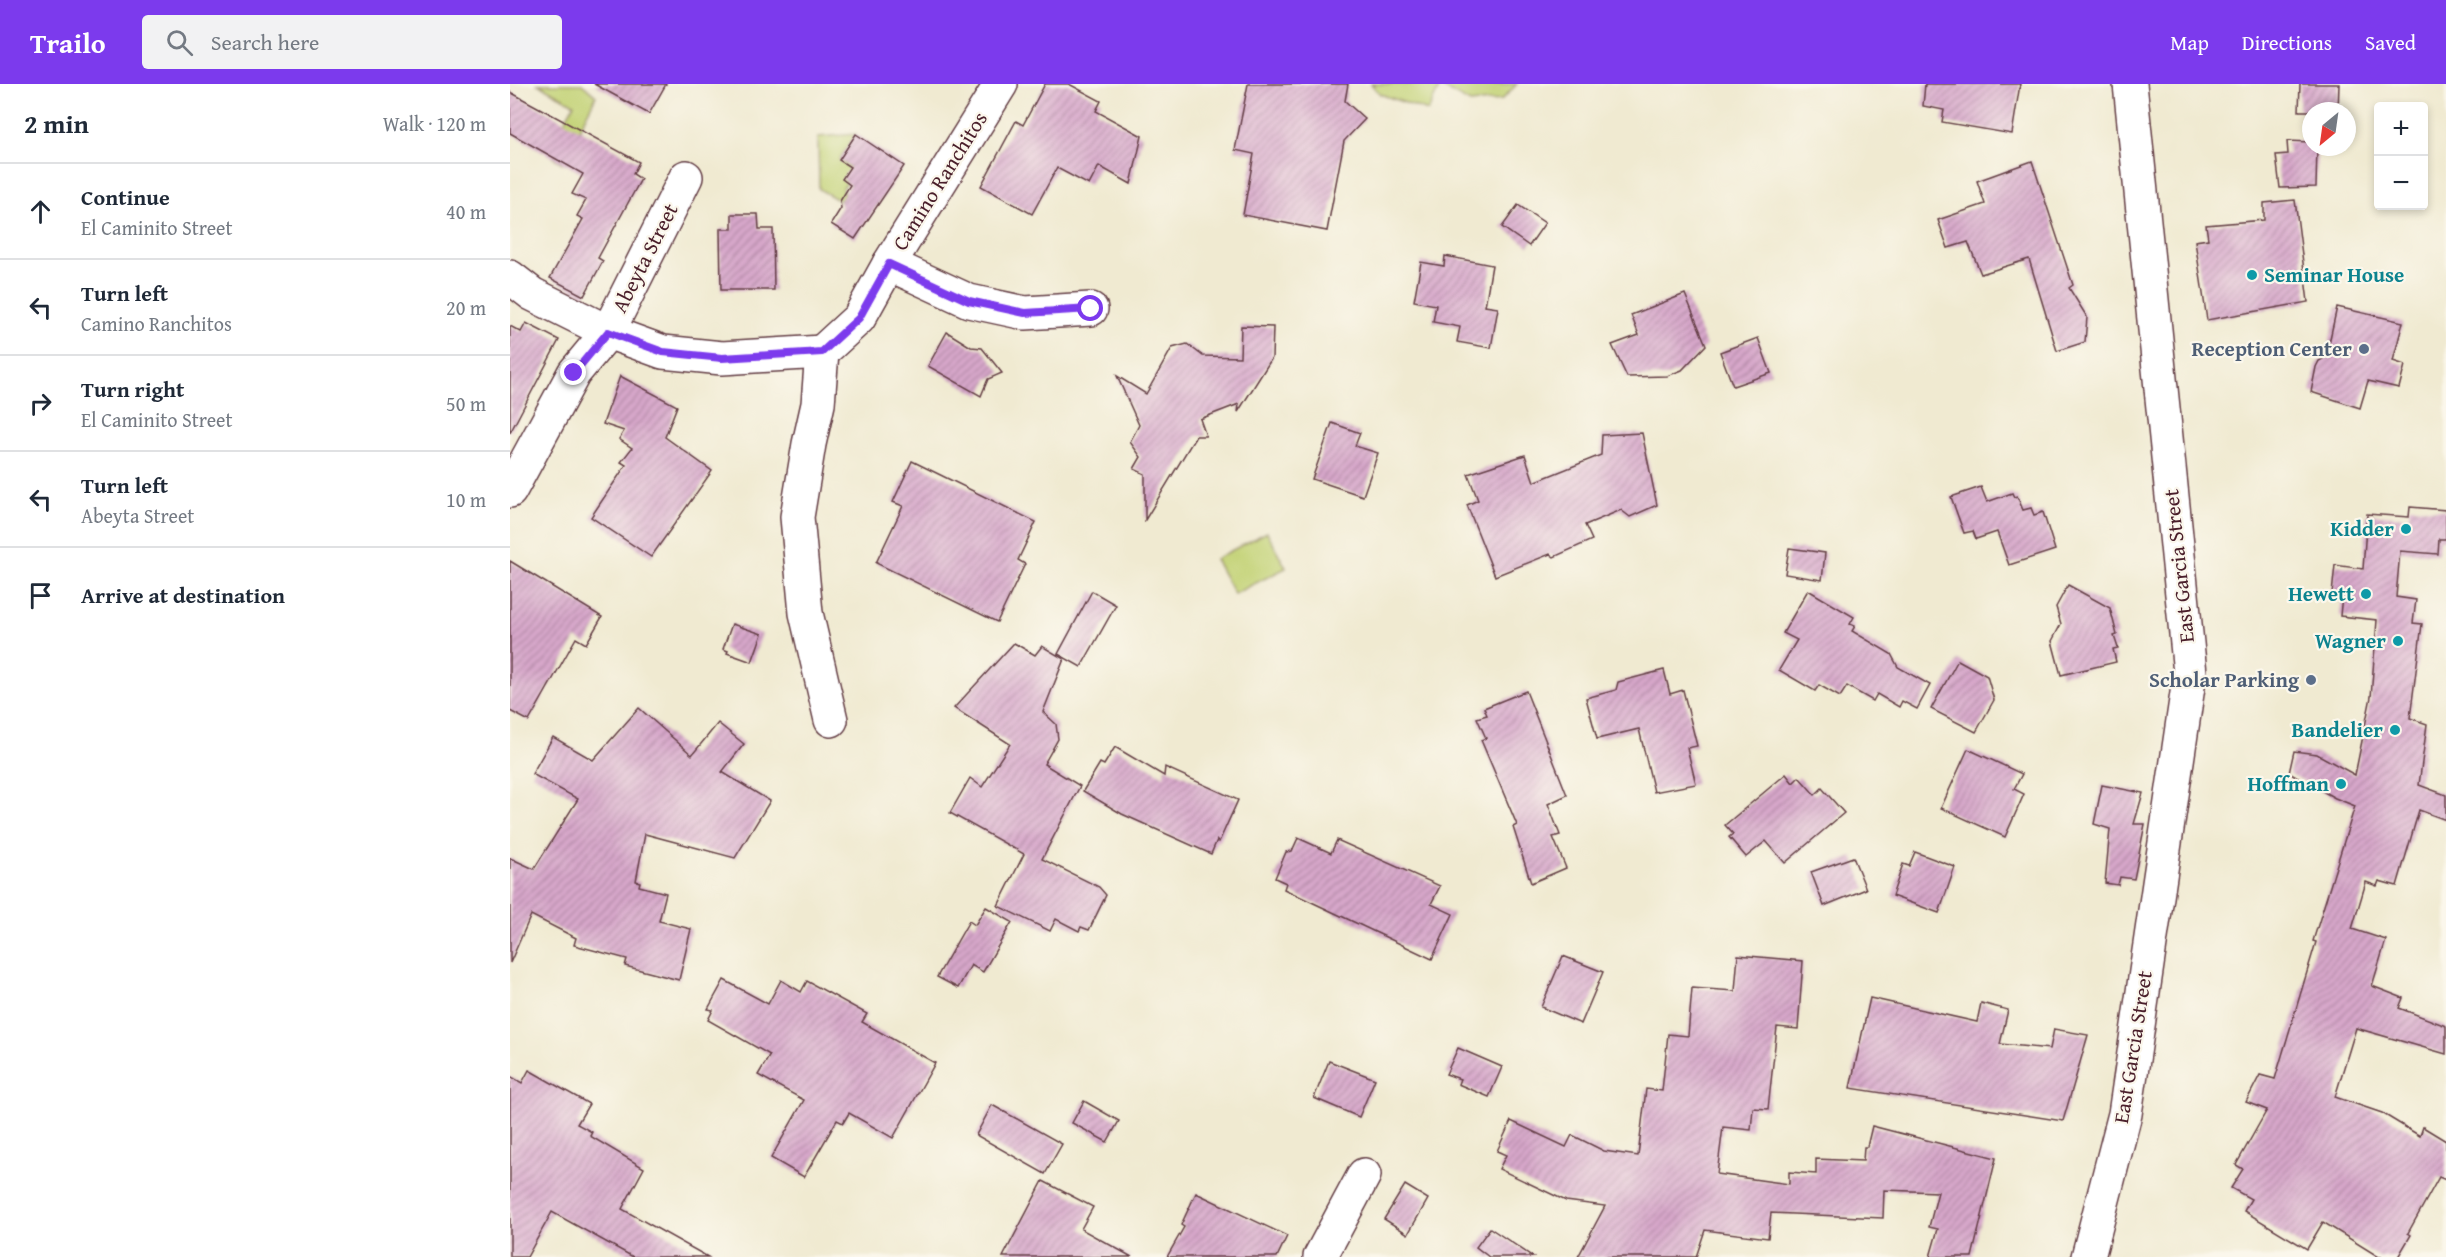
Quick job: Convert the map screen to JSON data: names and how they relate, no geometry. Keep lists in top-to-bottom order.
{
  "streets": {
    "street": ["Camino Ranchitos", "Abeyta Street", "East Garcia Street"]
  },
  "places": [
    "Seminar House",
    "Reception Center",
    "Kidder",
    "Hewett",
    "Wagner",
    "Scholar Parking",
    "Bandelier",
    "Hoffman"
  ],
  "north": "bottom left",
  "page": {
    "header": "Trailo",
    "search": "Search here",
    "nav": ["Map", "Directions", "Saved"],
    "heading": ["2 min", "Walk · 120 m"],
    "map_buttons": ["+", "−"],
    "list": [
      ["Continue", "El Caminito Street", "40 m"],
      ["Turn left", "Camino Ranchitos", "20 m"],
      ["Turn right", "El Caminito Street", "50 m"],
      ["Turn left", "Abeyta Street", "10 m"],
      "Arrive at destination"
    ]
  }
}
